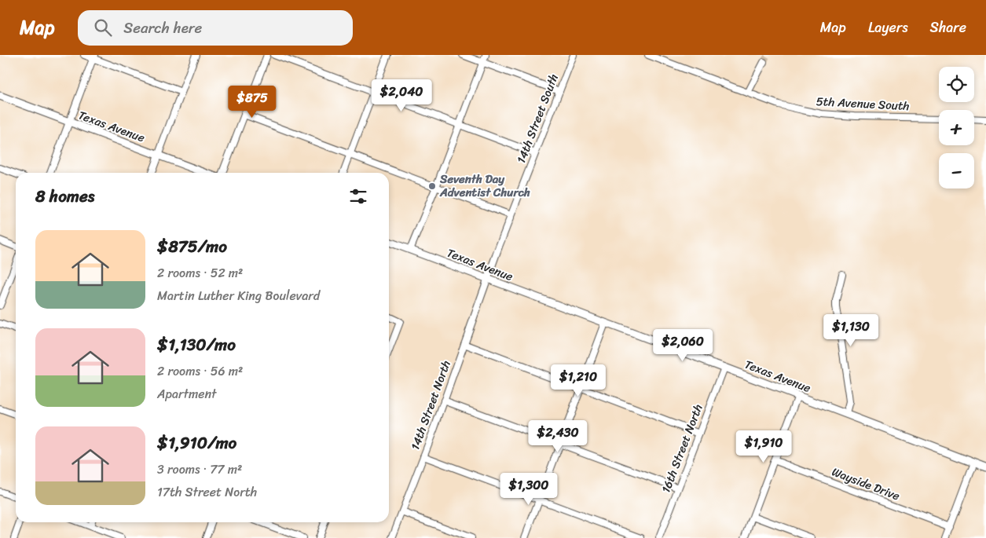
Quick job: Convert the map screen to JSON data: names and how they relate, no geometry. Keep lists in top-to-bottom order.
{
  "streets": {
    "main road": ["Texas Avenue"],
    "street": [
      "5th Avenue South",
      "14th Street South",
      "14th Street North",
      "16th Street North",
      "Wayside Drive"
    ]
  },
  "crossings": [
    ["14th Street South", "Texas Avenue"],
    ["14th Street South", "14th Street North"],
    ["Texas Avenue", "14th Street North"],
    ["Texas Avenue", "16th Street North"]
  ],
  "places": ["Seventh Day Adventist Church"],
  "page": {
    "header": "Map",
    "search": "Search here",
    "nav": ["Map", "Layers", "Share"],
    "map_buttons": ["+", "−"],
    "price": [
      "$2,040",
      "$875",
      "$1,130",
      "$2,060",
      "$1,210",
      "$2,430",
      "$1,910",
      "$1,300"
    ],
    "heading": "8 homes",
    "list": [
      {
        "name": "$875/mo",
        "note": "2 rooms · 52 m² · Martin Luther King Boulevard"
      },
      {
        "name": "$1,130/mo",
        "note": "2 rooms · 56 m² · Apartment"
      },
      {
        "name": "$1,910/mo",
        "note": "3 rooms · 77 m² · 17th Street North"
      }
    ]
  }
}
